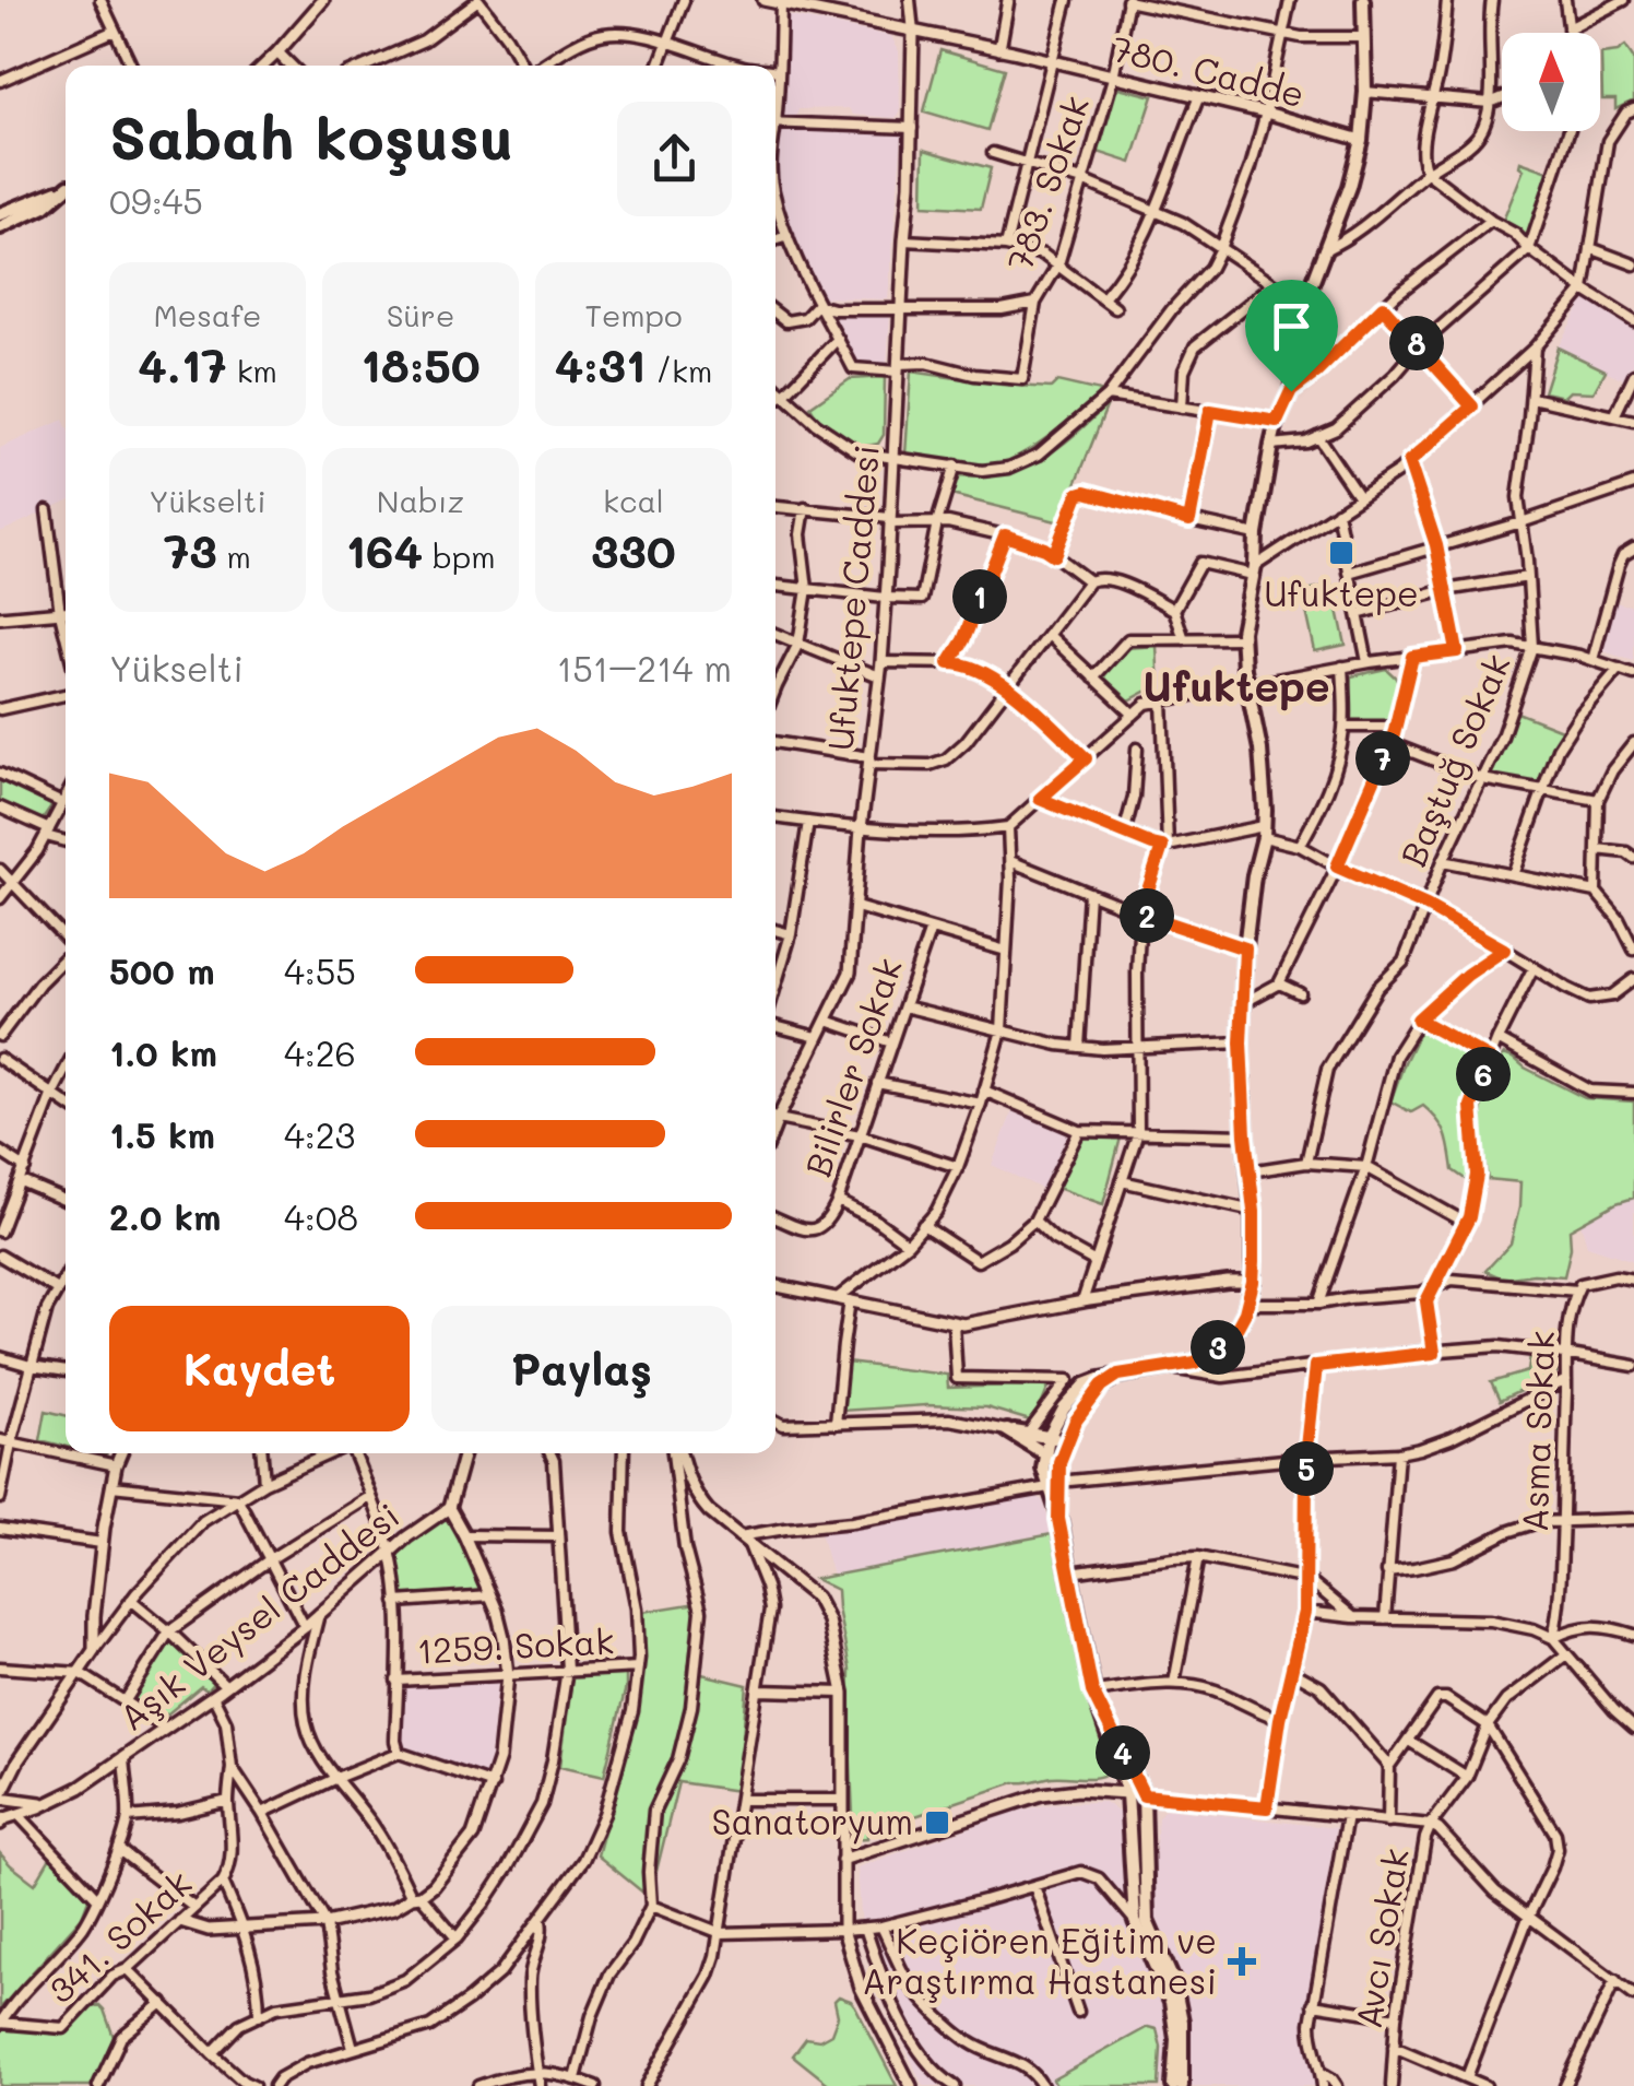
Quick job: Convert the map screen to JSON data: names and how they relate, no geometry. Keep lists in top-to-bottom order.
{
  "streets": {
    "street": [
      "780. Cadde",
      "783. Sokak",
      "Ufuktepe Caddesi",
      "Baştuğ Sokak",
      "Bilirler Sokak",
      "Asma Sokak",
      "Aşık Veysel Caddesi",
      "1259. Sokak",
      "341. Sokak",
      "Avcı Sokak"
    ]
  },
  "crossings": [
    ["780. Cadde", "783. Sokak"],
    ["780. Cadde", "Ufuktepe Caddesi"],
    ["783. Sokak", "Ufuktepe Caddesi"]
  ],
  "districts": ["Ufuktepe"],
  "places": {
    "transit": ["Ufuktepe", "Sanatoryum"],
    "health": ["Keçiören Eğitim ve Araştırma Hastanesi"]
  },
  "north": "top",
  "page": {
    "heading": ["Sabah koşusu", "09:45"],
    "stats": [
      ["Mesafe", "4.17 km"],
      ["Süre", "18:50"],
      ["Tempo", "4:31 /km"],
      ["Yükselti", "73 m"],
      ["Nabız", "164 bpm"],
      ["kcal", "330"]
    ],
    "pins": [
      "8",
      "1",
      "7",
      "2",
      "6",
      "3",
      "5",
      "4"
    ],
    "chart": ["Yükselti", "151–214 m"],
    "list": [
      {
        "name": "500 m",
        "note": "4:55"
      },
      {
        "name": "1.0 km",
        "note": "4:26"
      },
      {
        "name": "1.5 km",
        "note": "4:23"
      },
      {
        "name": "2.0 km",
        "note": "4:08"
      }
    ],
    "buttons": ["Kaydet", "Paylaş"]
  }
}
